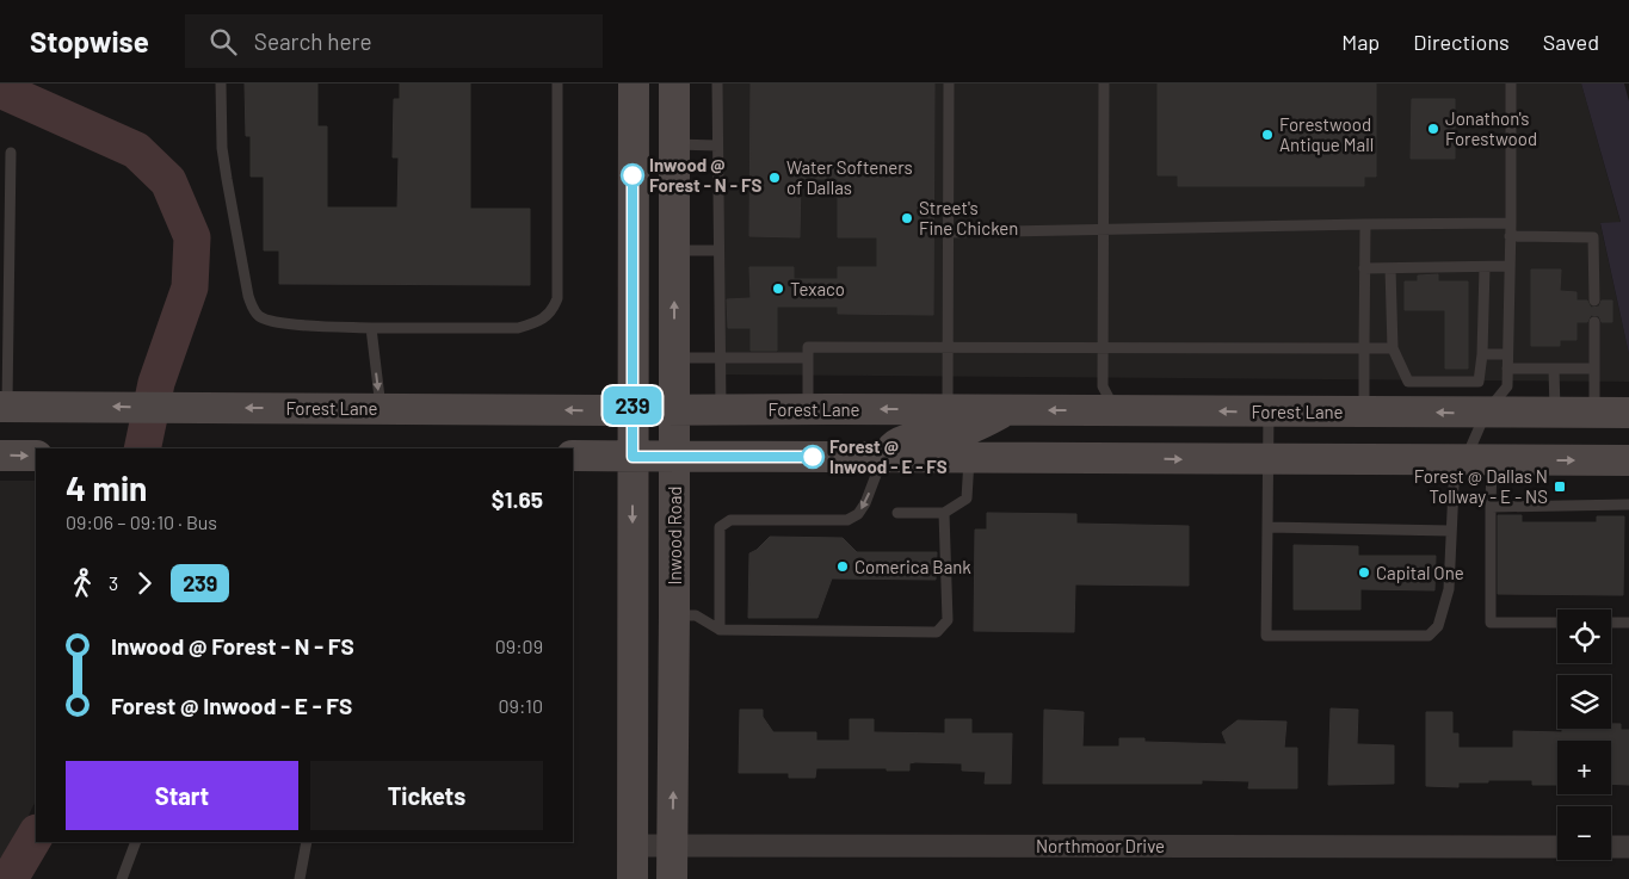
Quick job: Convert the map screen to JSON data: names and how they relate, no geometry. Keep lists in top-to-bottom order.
{
  "streets": {
    "main road": ["Forest Lane", "Inwood Road"],
    "street": ["Northmoor Drive"]
  },
  "crossings": [
    ["Forest Lane", "Inwood Road"],
    ["Inwood Road", "Northmoor Drive"]
  ],
  "places": {
    "other": [
      "Jonathon's Forestwood",
      "Forestwood Antique Mall",
      "Inwood @ Forest - N - FS",
      "Water Softeners of Dallas",
      "Street's Fine Chicken",
      "Texaco",
      "Forest @ Inwood - E - FS",
      "Comerica Bank",
      "Capital One"
    ],
    "transit": ["Forest @ Dallas N Tollway - E - NS"]
  },
  "lines": ["bus line 239"],
  "page": {
    "header": "Stopwise",
    "search": "Search here",
    "nav": ["Map", "Directions", "Saved"],
    "on_map": "239",
    "heading": ["4 min", "09:06 – 09:10 · Bus", "$1.65"],
    "legs": ["3", "239"],
    "map_buttons": ["+", "−"],
    "list": [
      {
        "name": "Inwood @ Forest - N - FS",
        "value": "09:09"
      },
      {
        "name": "Forest @ Inwood - E - FS",
        "value": "09:10"
      }
    ],
    "buttons": ["Start", "Tickets"]
  }
}
